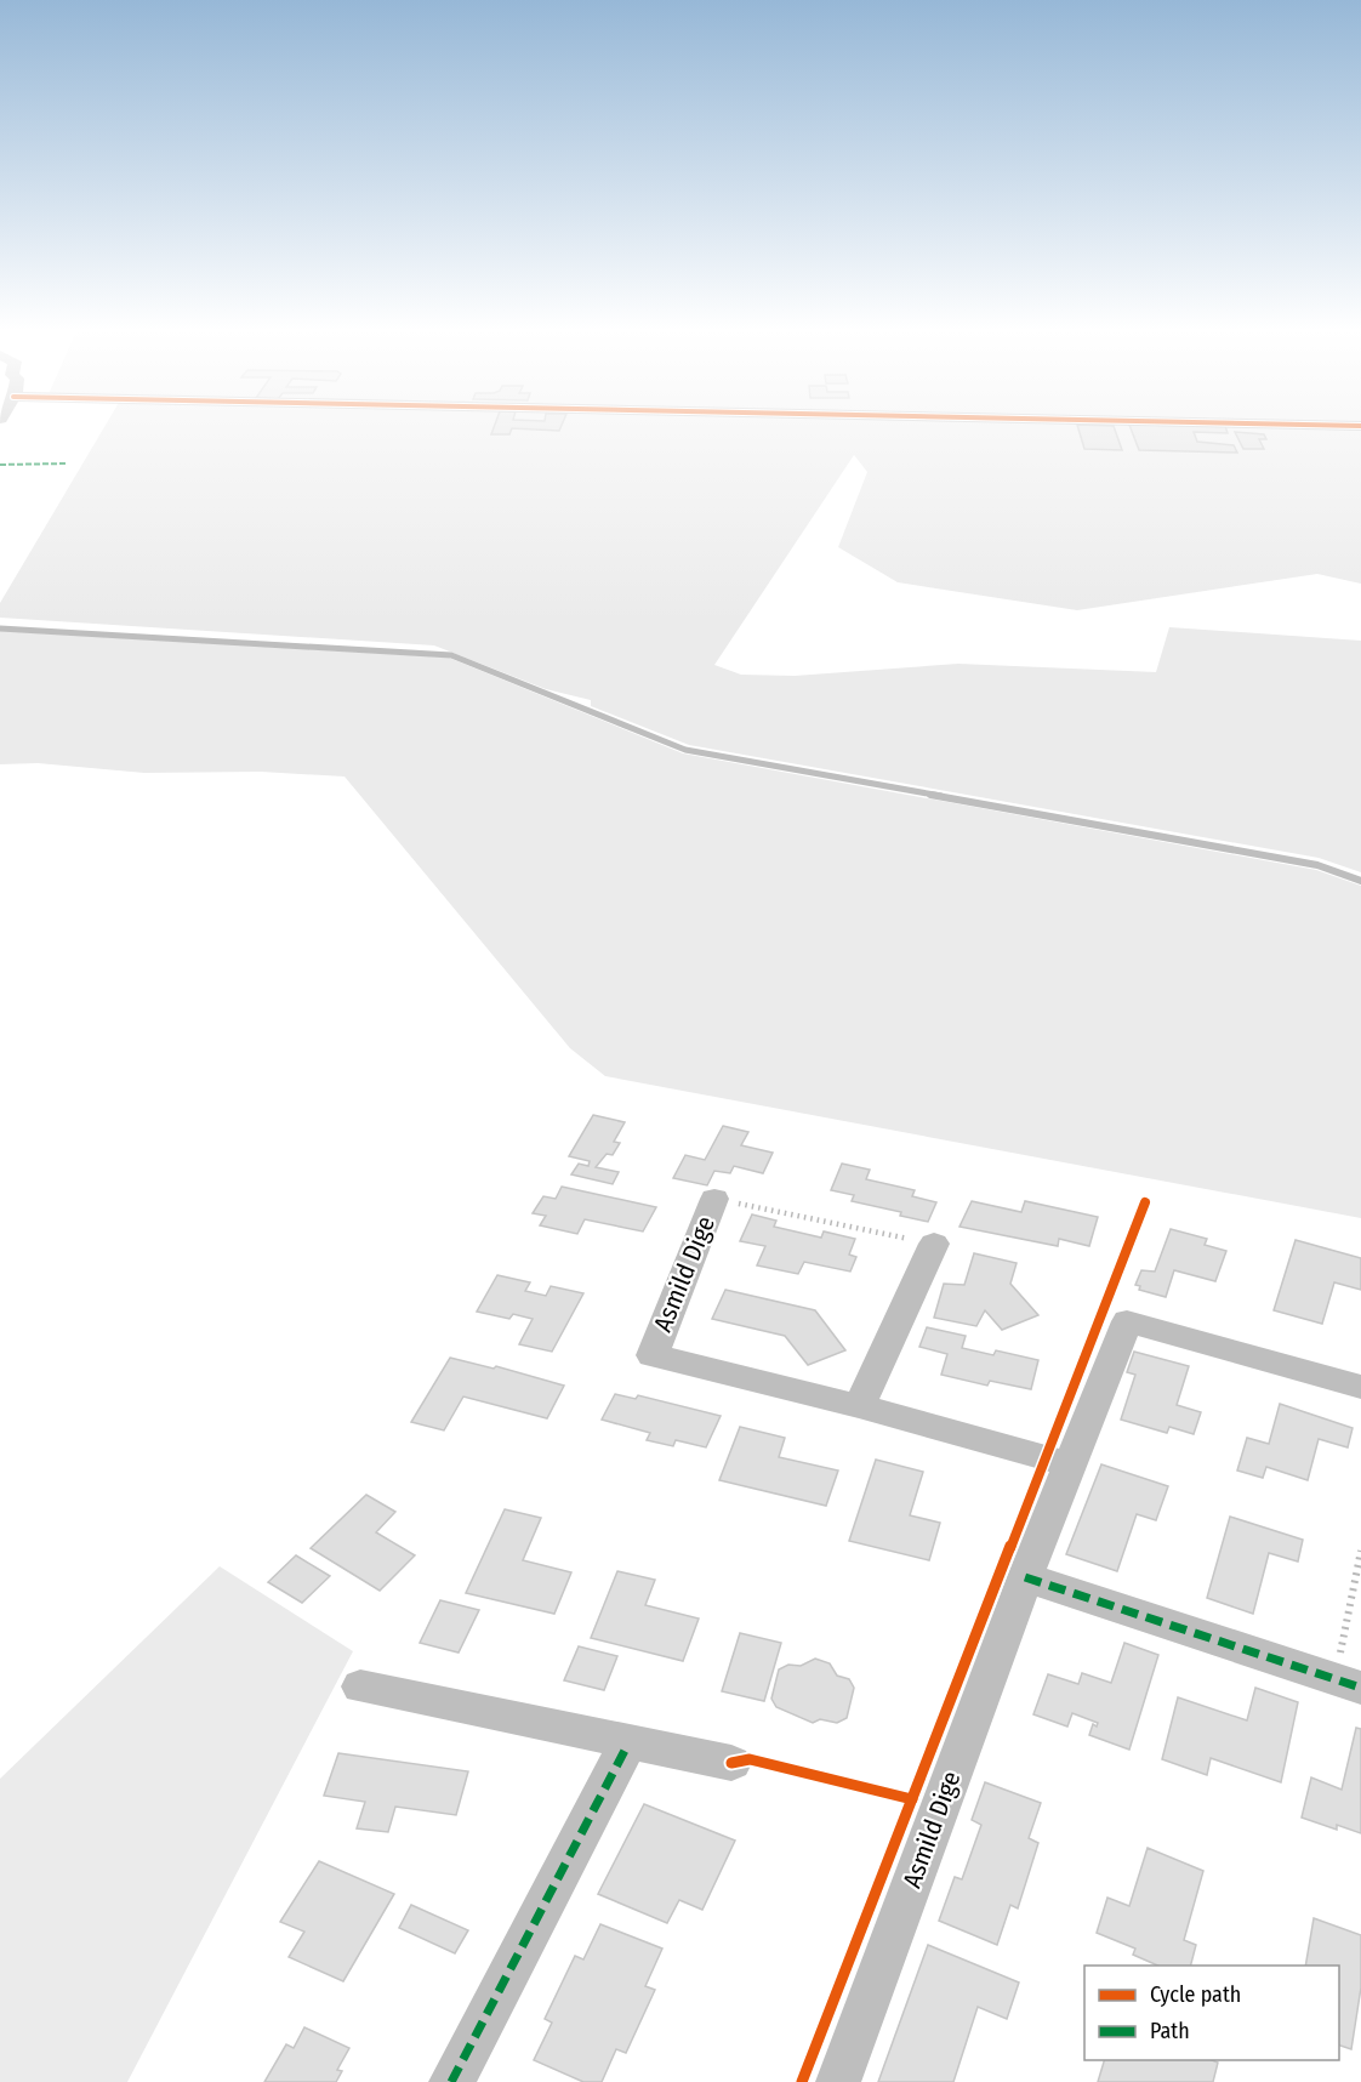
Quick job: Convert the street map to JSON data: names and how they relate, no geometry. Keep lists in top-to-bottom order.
{
  "streets": {
    "street": ["Asmild Dige"]
  },
  "legend": ["Cycle path", "Path"]
}
